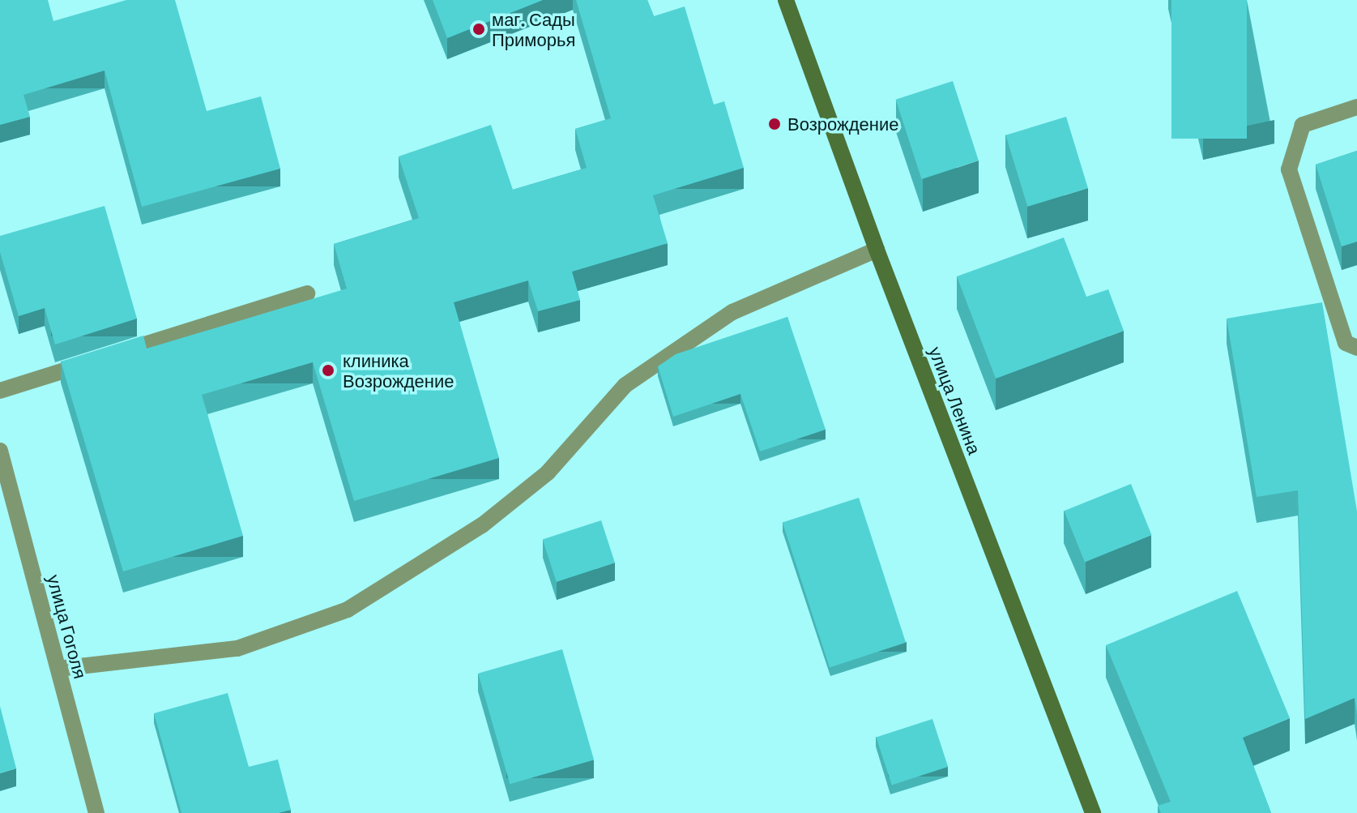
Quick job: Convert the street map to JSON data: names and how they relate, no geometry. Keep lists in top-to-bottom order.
{
  "streets": {
    "main road": ["улица Ленина"],
    "street": ["улица Гоголя"]
  },
  "places": ["маг. Сады Приморья", "Возрождение", "клиника Возрождение"]
}
